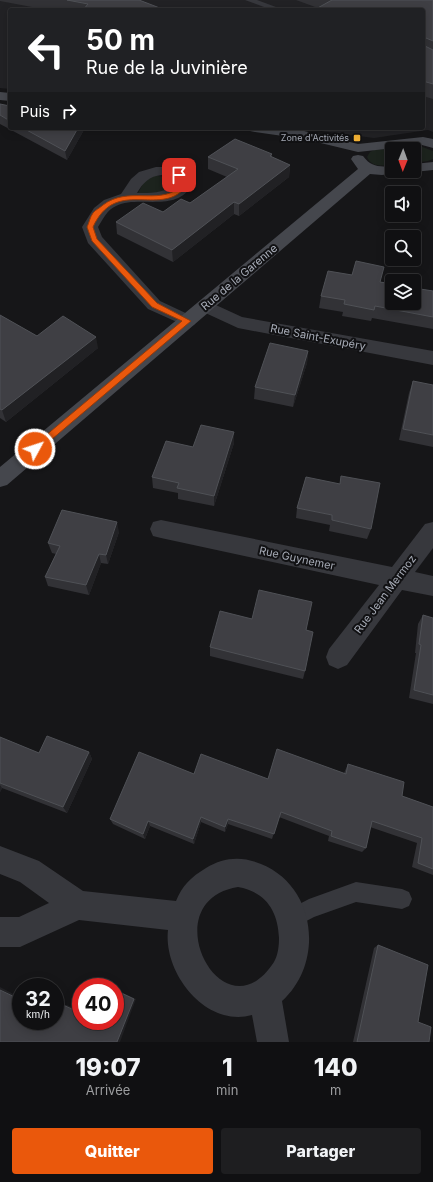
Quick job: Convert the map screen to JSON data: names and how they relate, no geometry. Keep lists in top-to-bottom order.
{
  "streets": {
    "street": [
      "Rue de la Garenne",
      "Rue Saint-Exupéry",
      "Rue Guynemer",
      "Rue Jean Mermoz"
    ]
  },
  "crossings": [
    ["Rue de la Garenne", "Rue Saint-Exupéry"],
    ["Rue Guynemer", "Rue Jean Mermoz"]
  ],
  "places": {
    "transit": ["Zone d'Activités"]
  },
  "north": "bottom",
  "page": {
    "turn": ["50 m", "Rue de la Juvinière"],
    "then": "Puis",
    "speed": "32 km/h",
    "limit": "40",
    "eta": [
      "19:07",
      "Arrivée",
      "1",
      "min",
      "140",
      "m"
    ],
    "buttons": ["Quitter", "Partager"]
  }
}
